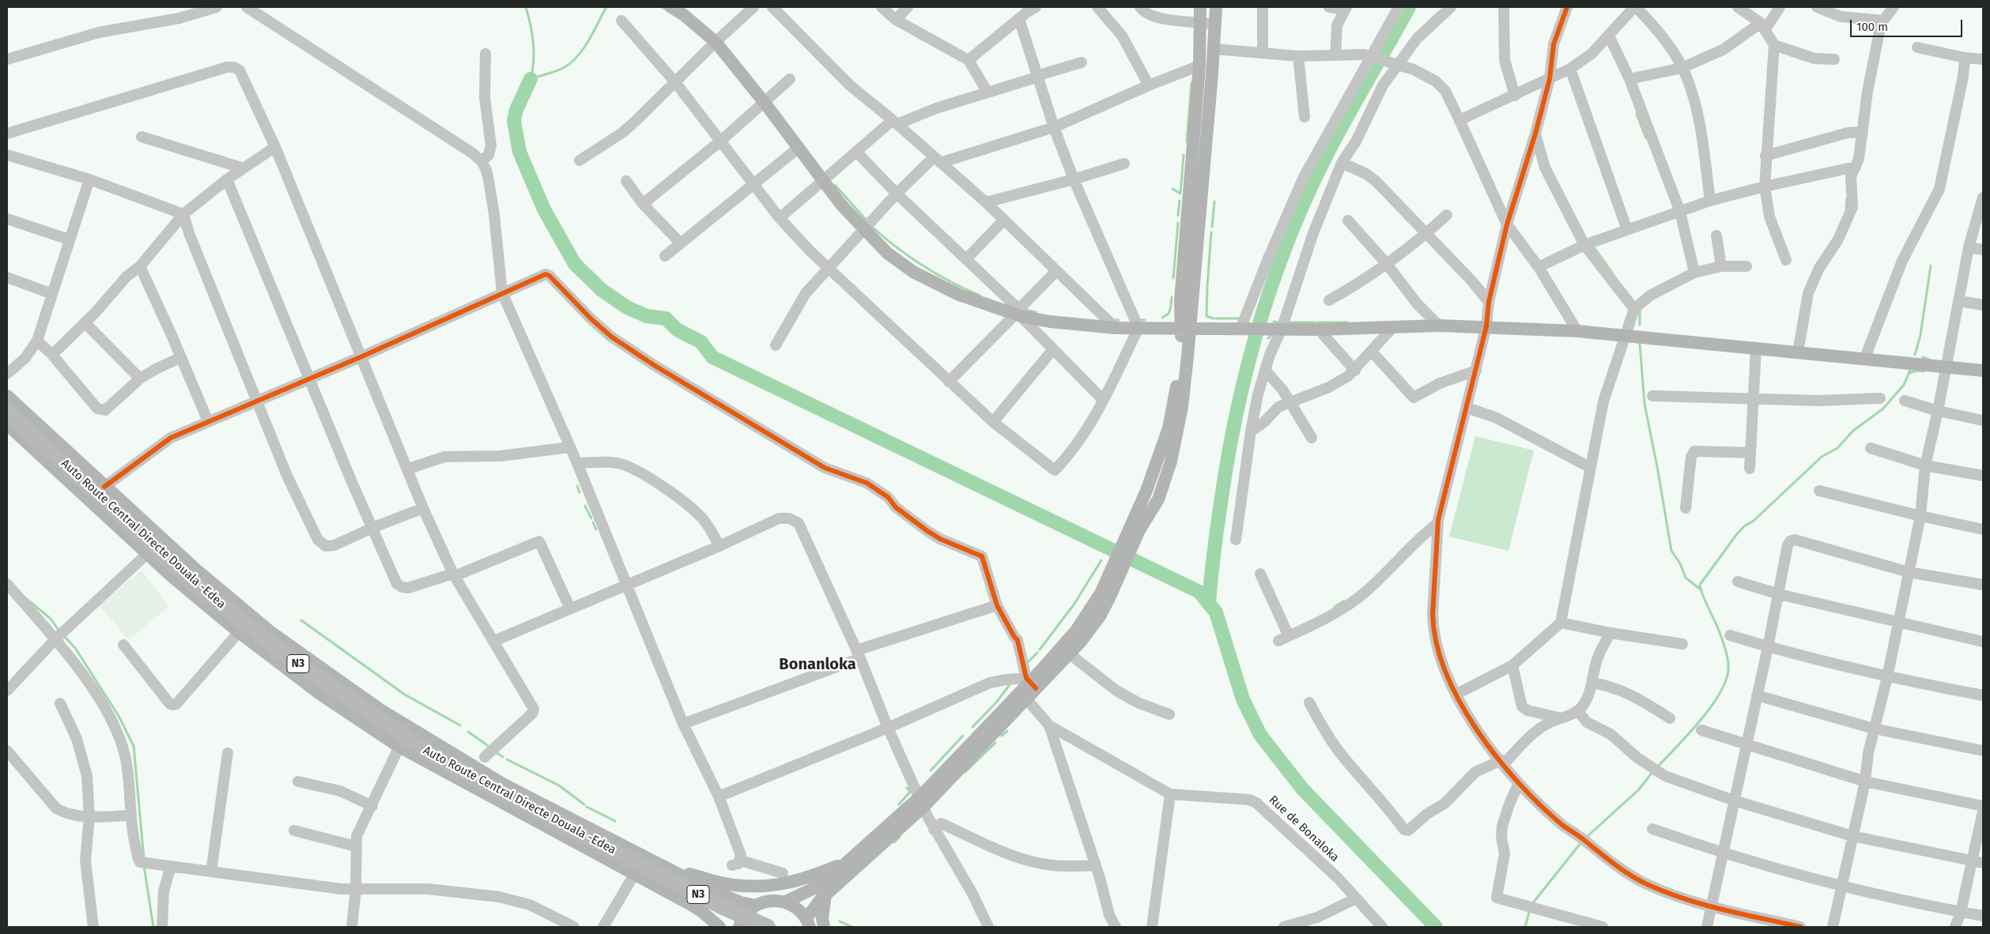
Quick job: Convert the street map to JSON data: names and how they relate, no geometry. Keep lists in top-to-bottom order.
{
  "streets": {
    "highway": ["Auto Route Central Directe Douala -Edea", "N3"],
    "street": ["Rue de Bonaloka"]
  },
  "districts": ["Bonanloka"],
  "scale_bar": "100 m"
}
